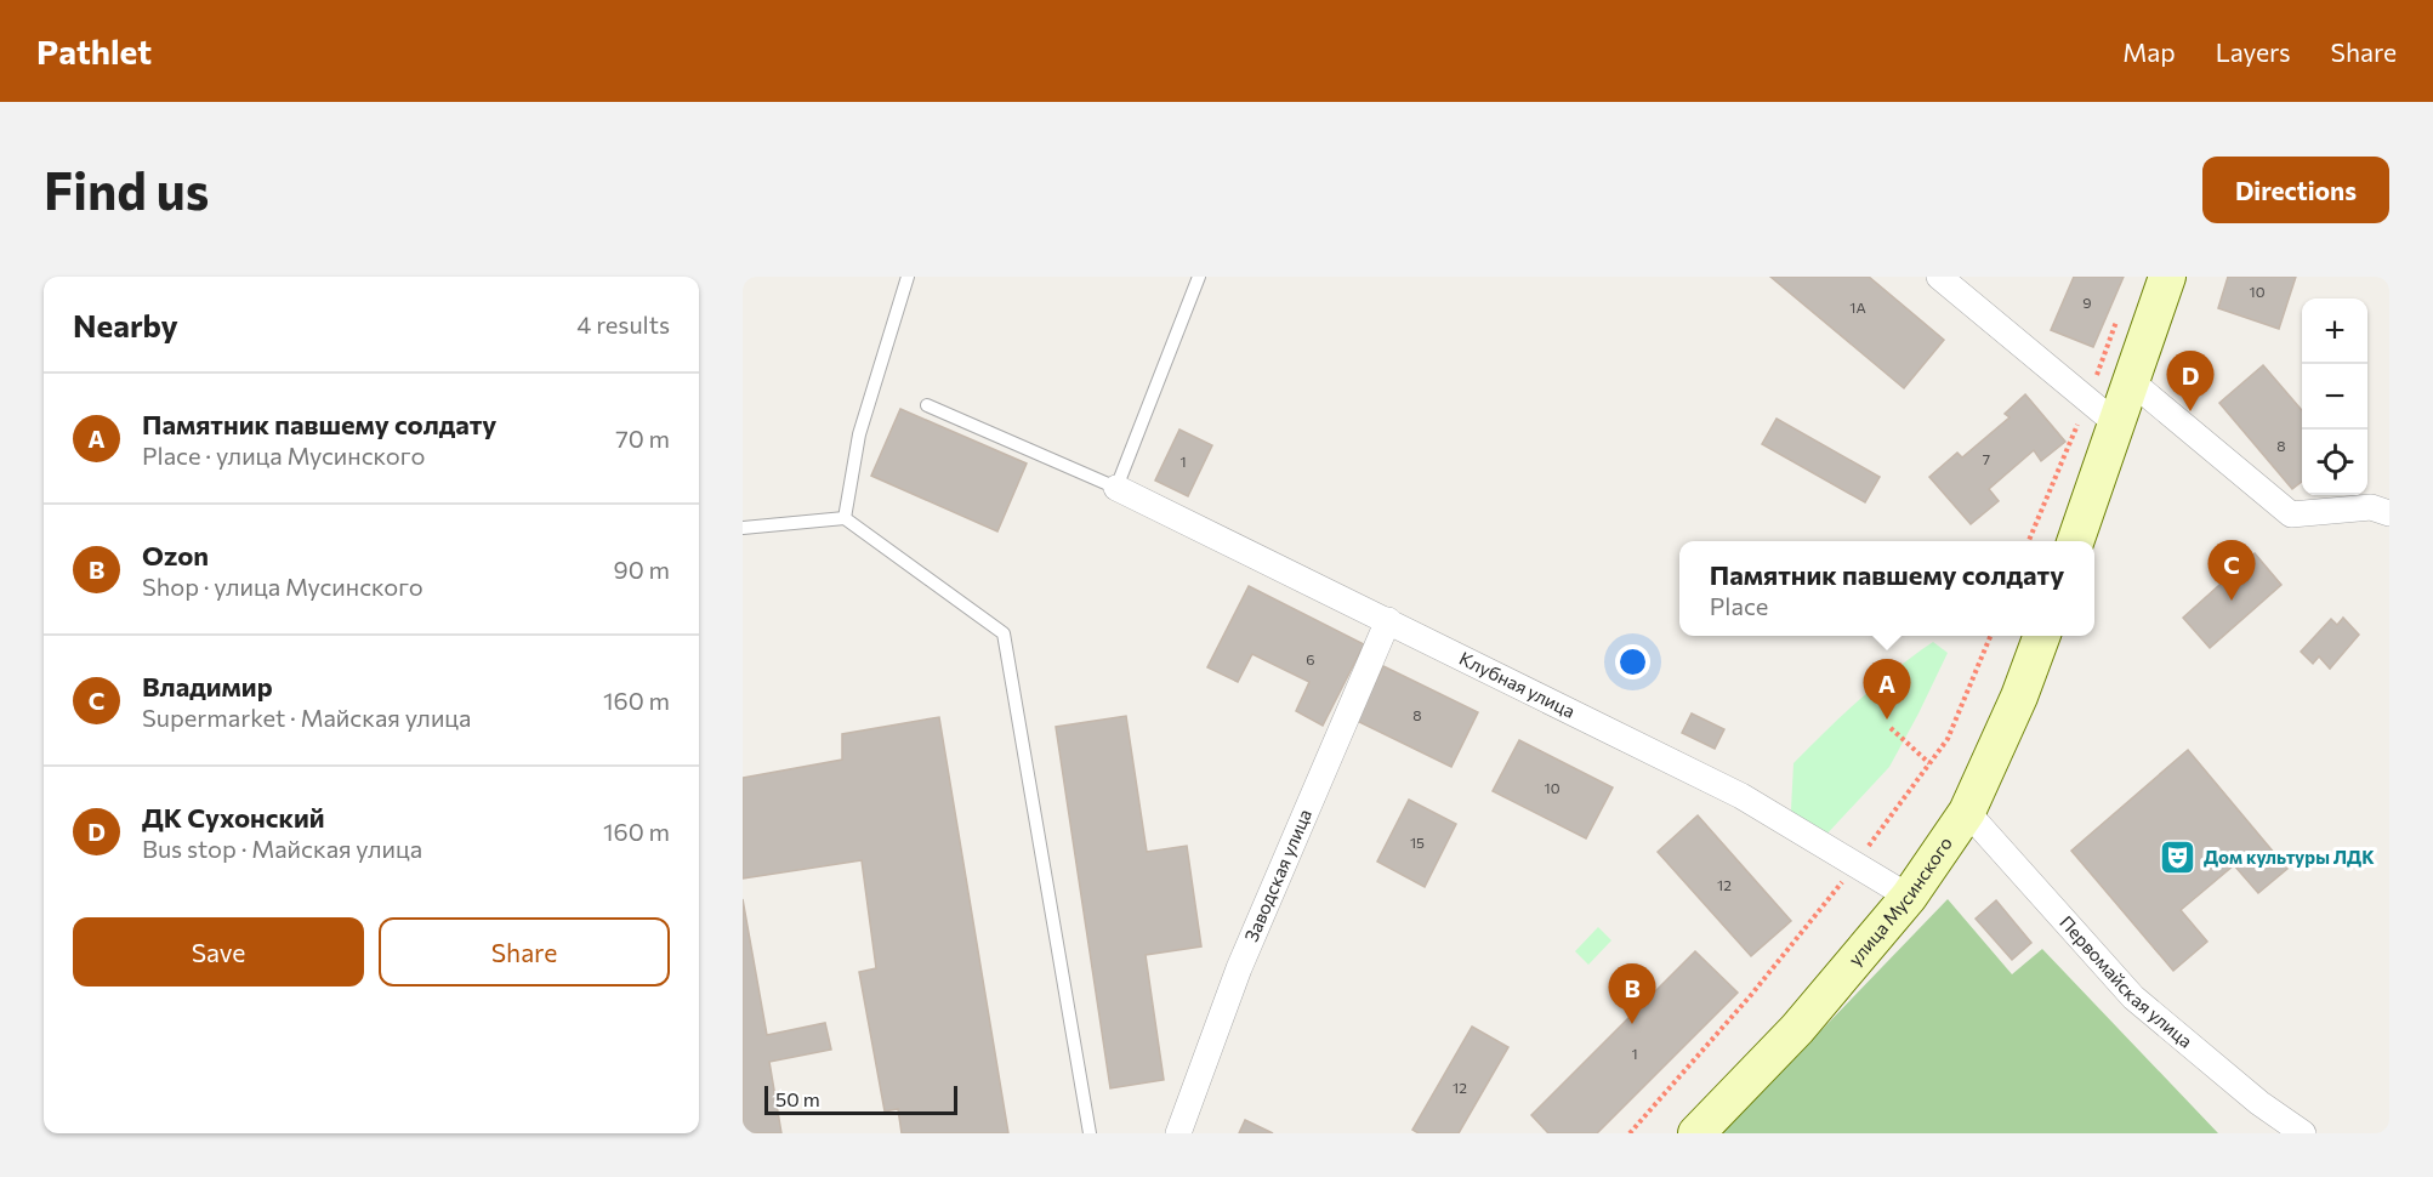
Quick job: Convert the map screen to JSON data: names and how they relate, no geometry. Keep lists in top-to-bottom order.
{
  "streets": {
    "street": [
      "Клубная улица",
      "Заводская улица",
      "улица Мусинского",
      "Первомайская улица"
    ]
  },
  "crossings": [
    ["Клубная улица", "Заводская улица"],
    ["Клубная улица", "улица Мусинского"],
    ["улица Мусинского", "Первомайская улица"]
  ],
  "places": {
    "theatre": ["Дом культуры ЛДК"]
  },
  "house_numbers": [
    "10",
    "9",
    "1А",
    "8",
    "7",
    "1",
    "6",
    "8",
    "10",
    "15",
    "12",
    "1",
    "12"
  ],
  "scale_bar": "50 m",
  "page": {
    "header": "Pathlet",
    "nav": ["Map", "Layers", "Share"],
    "buttons": [
      "Directions",
      ["Save", "Share"]
    ],
    "title": "Find us",
    "heading": ["Nearby", "4 results"],
    "map_buttons": ["+", "−"],
    "pins": [
      "D",
      "C",
      "A",
      "B"
    ],
    "list": [
      {
        "mark": "A",
        "name": "Памятник павшему солдату",
        "note": "Place · улица Мусинского",
        "value": "70 m"
      },
      {
        "mark": "B",
        "name": "Ozon",
        "note": "Shop · улица Мусинского",
        "value": "90 m"
      },
      {
        "mark": "C",
        "name": "Владимир",
        "note": "Supermarket · Майская улица",
        "value": "160 m"
      },
      {
        "mark": "D",
        "name": "ДК Сухонский",
        "note": "Bus stop · Майская улица",
        "value": "160 m"
      }
    ],
    "popup": ["Памятник павшему солдату", "Place"],
    "scale": "50 m"
  }
}
